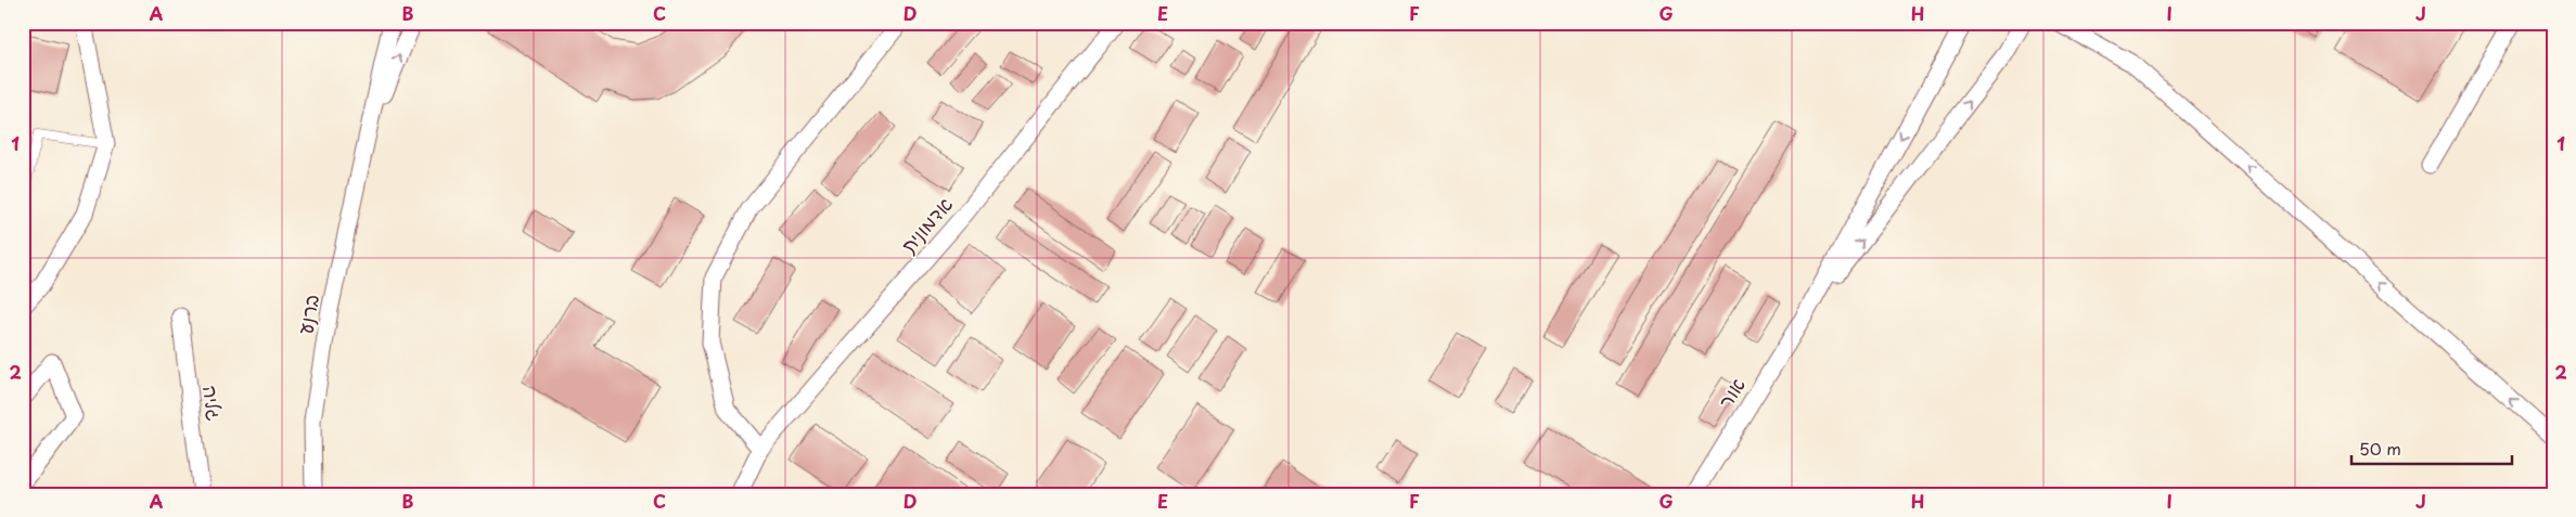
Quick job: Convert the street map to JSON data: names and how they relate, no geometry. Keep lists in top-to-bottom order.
{
  "streets": {
    "street": [
      "אדמונית",
      "ברנע",
      "אור",
      "גליה"
    ]
  },
  "scale_bar": "50 m",
  "grid": {
    "columns": [
      "A",
      "B",
      "C",
      "D",
      "E",
      "F",
      "G",
      "H",
      "I",
      "J"
    ],
    "rows": ["1", "2"]
  }
}
